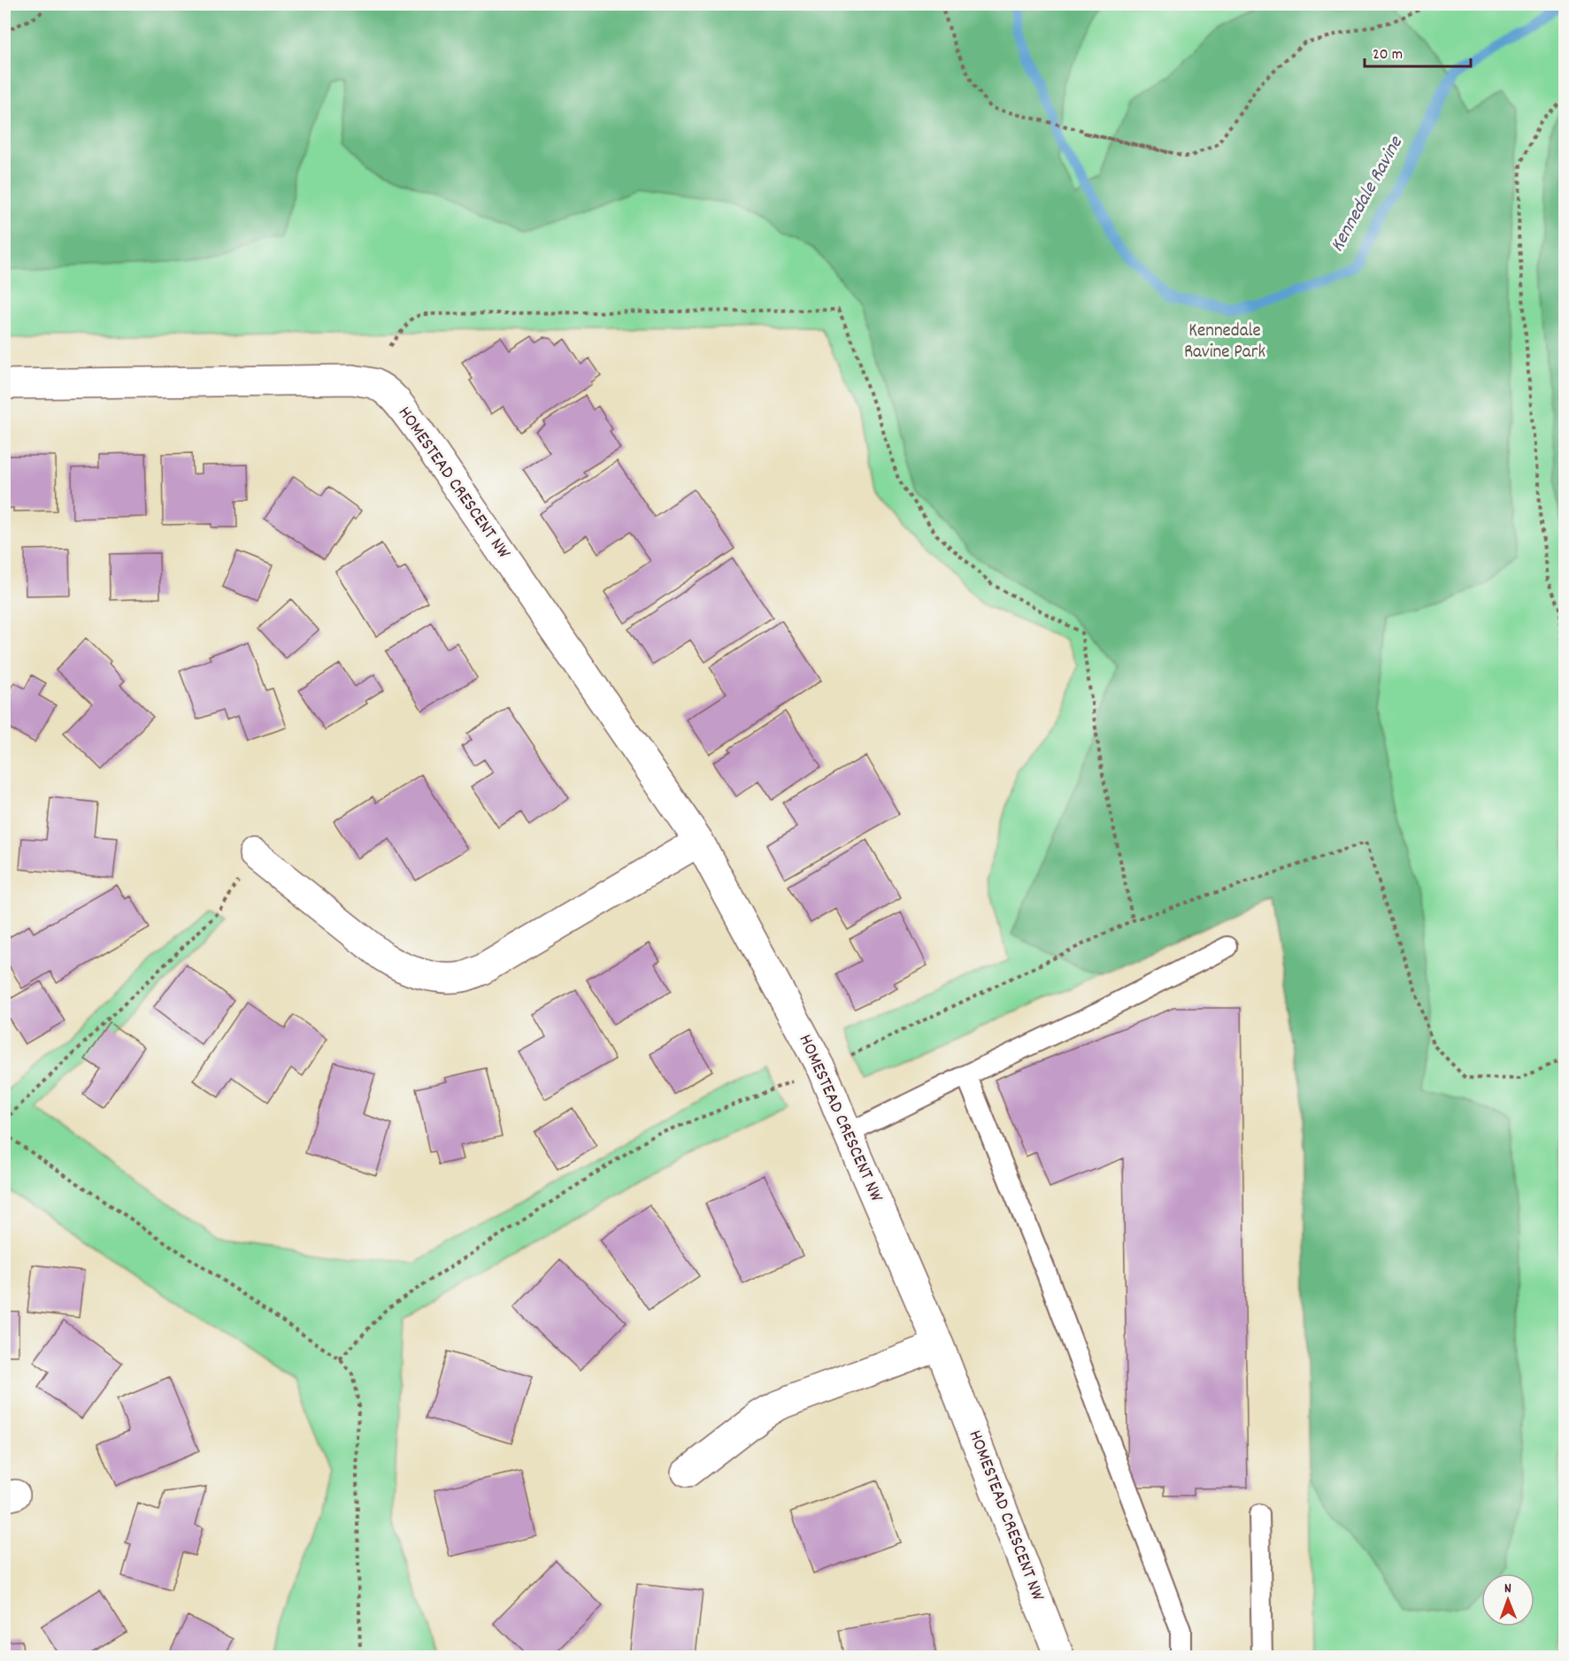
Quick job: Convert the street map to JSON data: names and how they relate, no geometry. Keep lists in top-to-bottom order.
{
  "streets": {
    "street": ["HOMESTEAD CRESCENT NW"]
  },
  "water": ["Kennedale Ravine"],
  "parks": ["Kennedale Ravine Park"],
  "scale_bar": "20 m",
  "north": "top"
}
